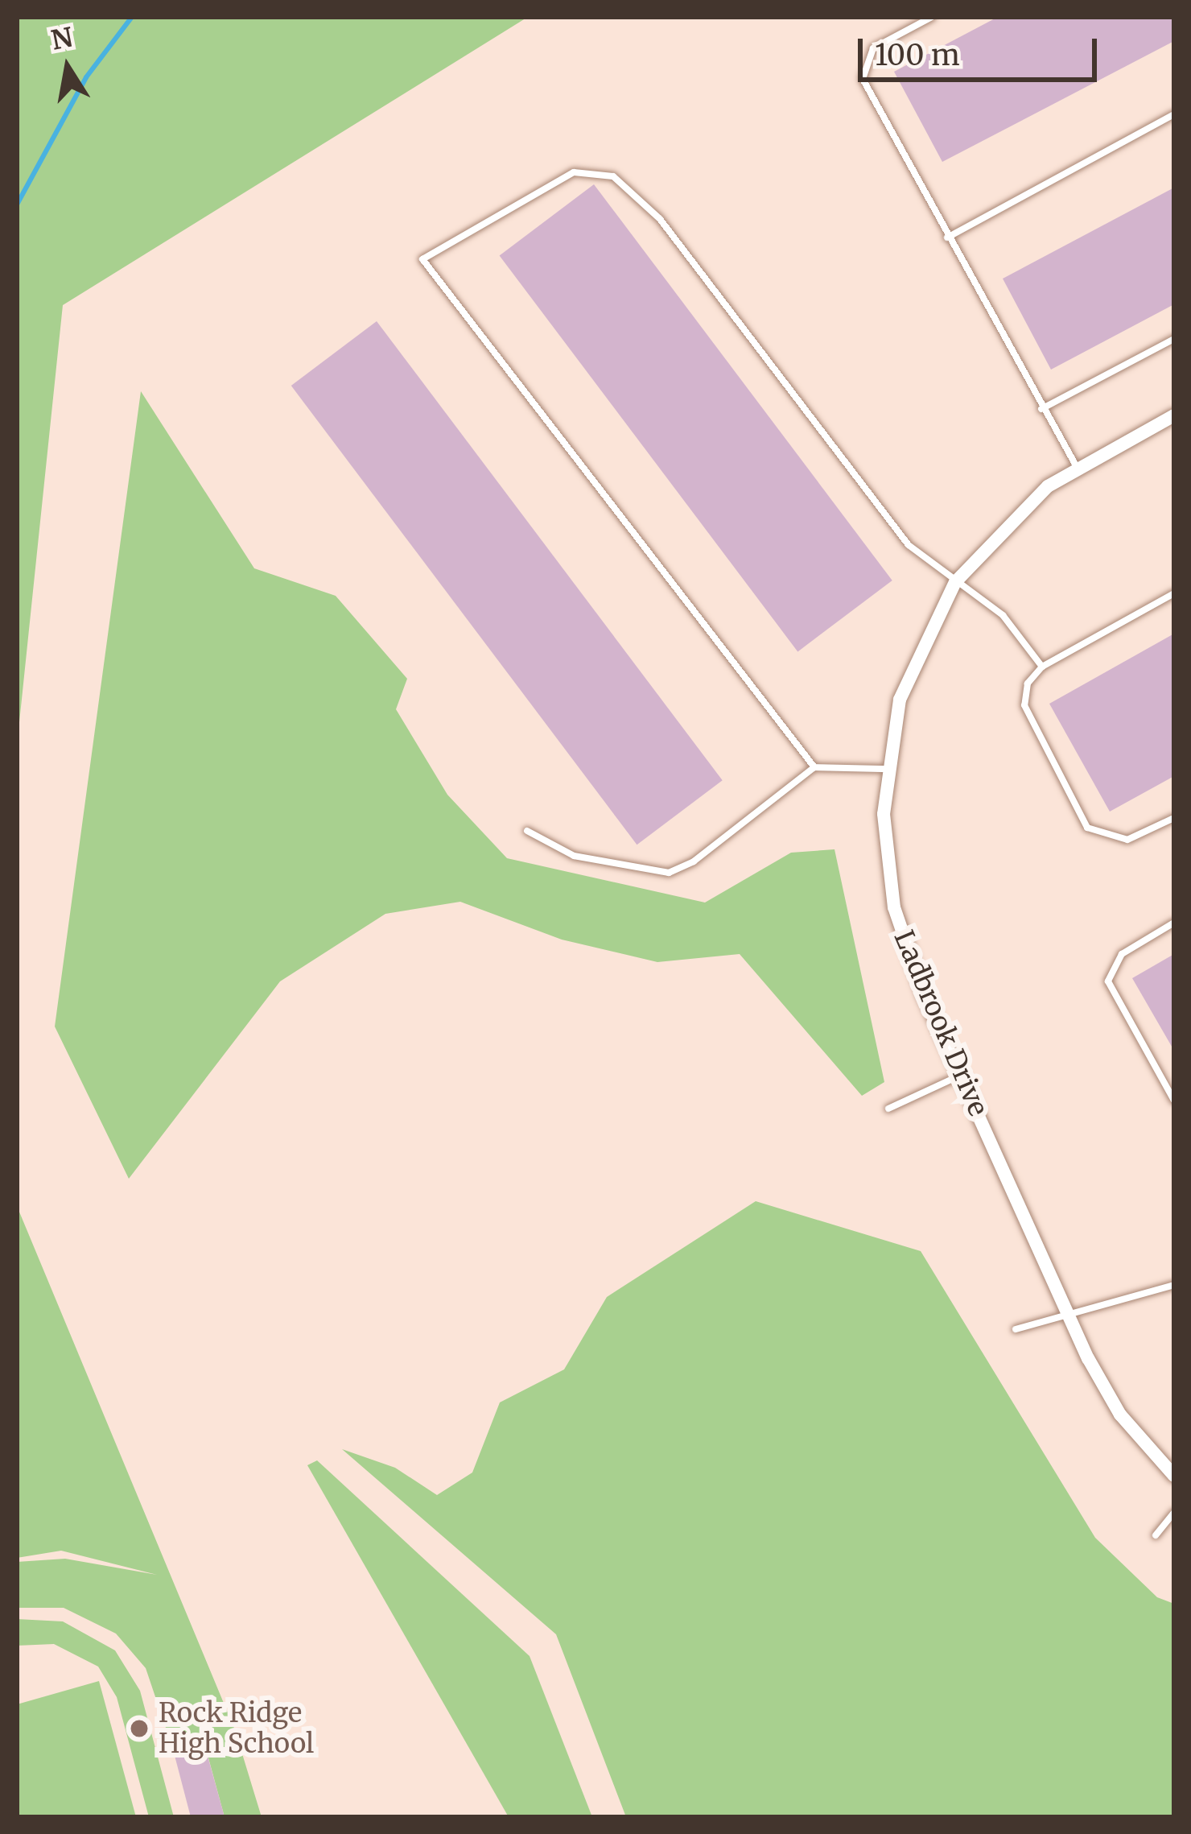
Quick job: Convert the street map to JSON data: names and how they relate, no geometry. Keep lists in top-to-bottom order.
{
  "streets": {
    "street": ["Ladbrook Drive"]
  },
  "places": ["Rock Ridge High School"],
  "scale_bar": "100 m",
  "north": "top"
}
